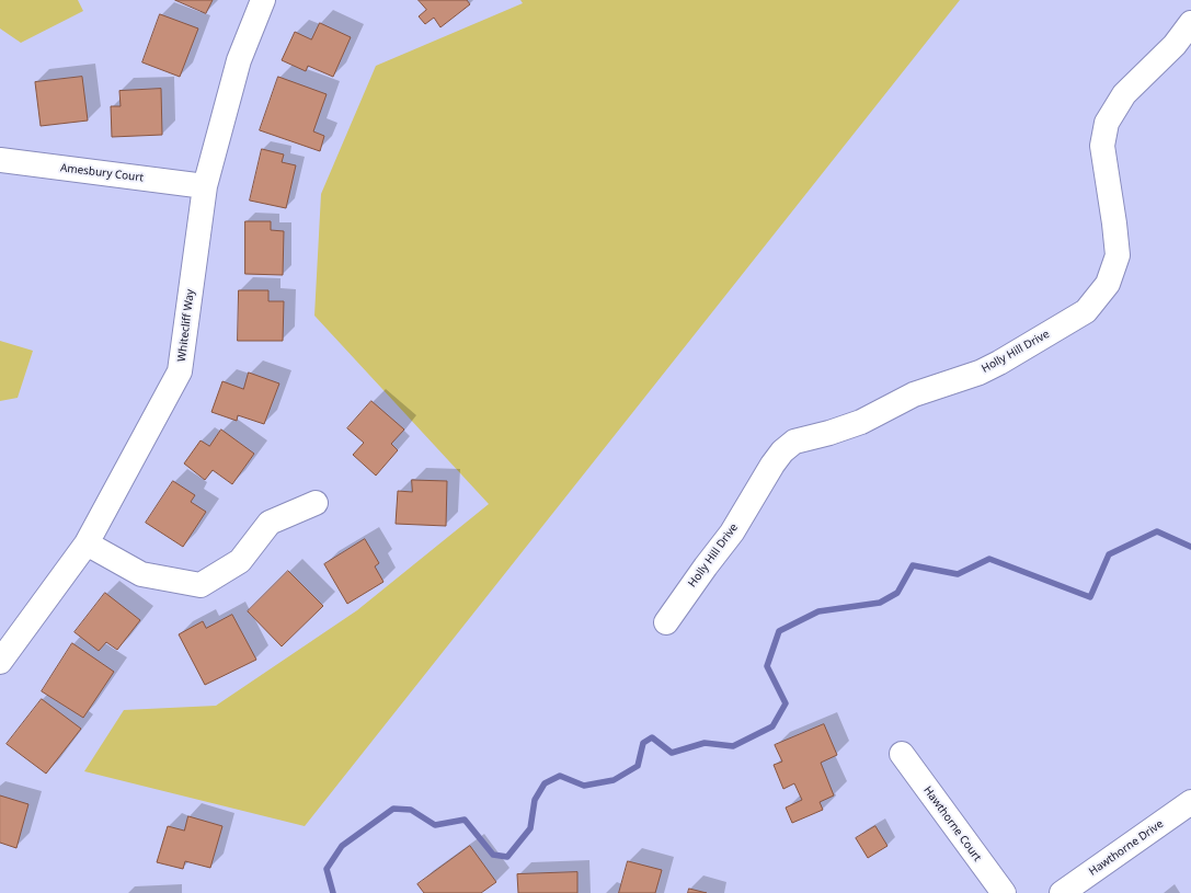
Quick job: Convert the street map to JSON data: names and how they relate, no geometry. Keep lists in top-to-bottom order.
{
  "streets": {
    "street": [
      "Amesbury Court",
      "Whitecliff Way",
      "Holly Hill Drive",
      "Hawthorne Court",
      "Hawthorne Drive"
    ]
  },
  "crossings": [
    ["Amesbury Court", "Whitecliff Way"]
  ]
}
